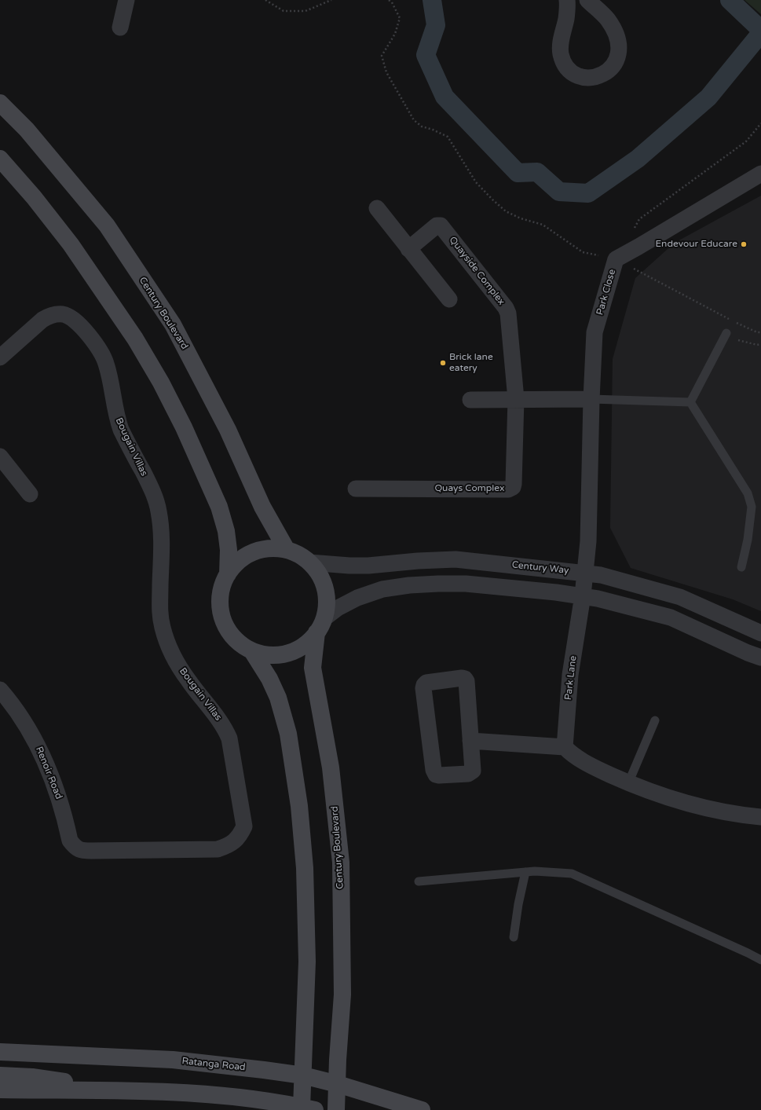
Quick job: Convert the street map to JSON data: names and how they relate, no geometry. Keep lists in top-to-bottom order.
{
  "streets": {
    "main road": ["Century Boulevard", "Ratanga Road"],
    "street": [
      "Quayside Complex",
      "Park Close",
      "Bougain Villas",
      "Quays Complex",
      "Century Way",
      "Park Lane",
      "Renoir Road"
    ]
  },
  "crossings": [
    ["Quayside Complex", "Quays Complex"],
    ["Park Close", "Park Lane"],
    ["Century Boulevard", "Century Way"],
    ["Century Boulevard", "Ratanga Road"],
    ["Bougain Villas", "Renoir Road"],
    ["Century Way", "Park Lane"]
  ],
  "places": ["Endevour Educare", "Brick lane eatery"]
}
